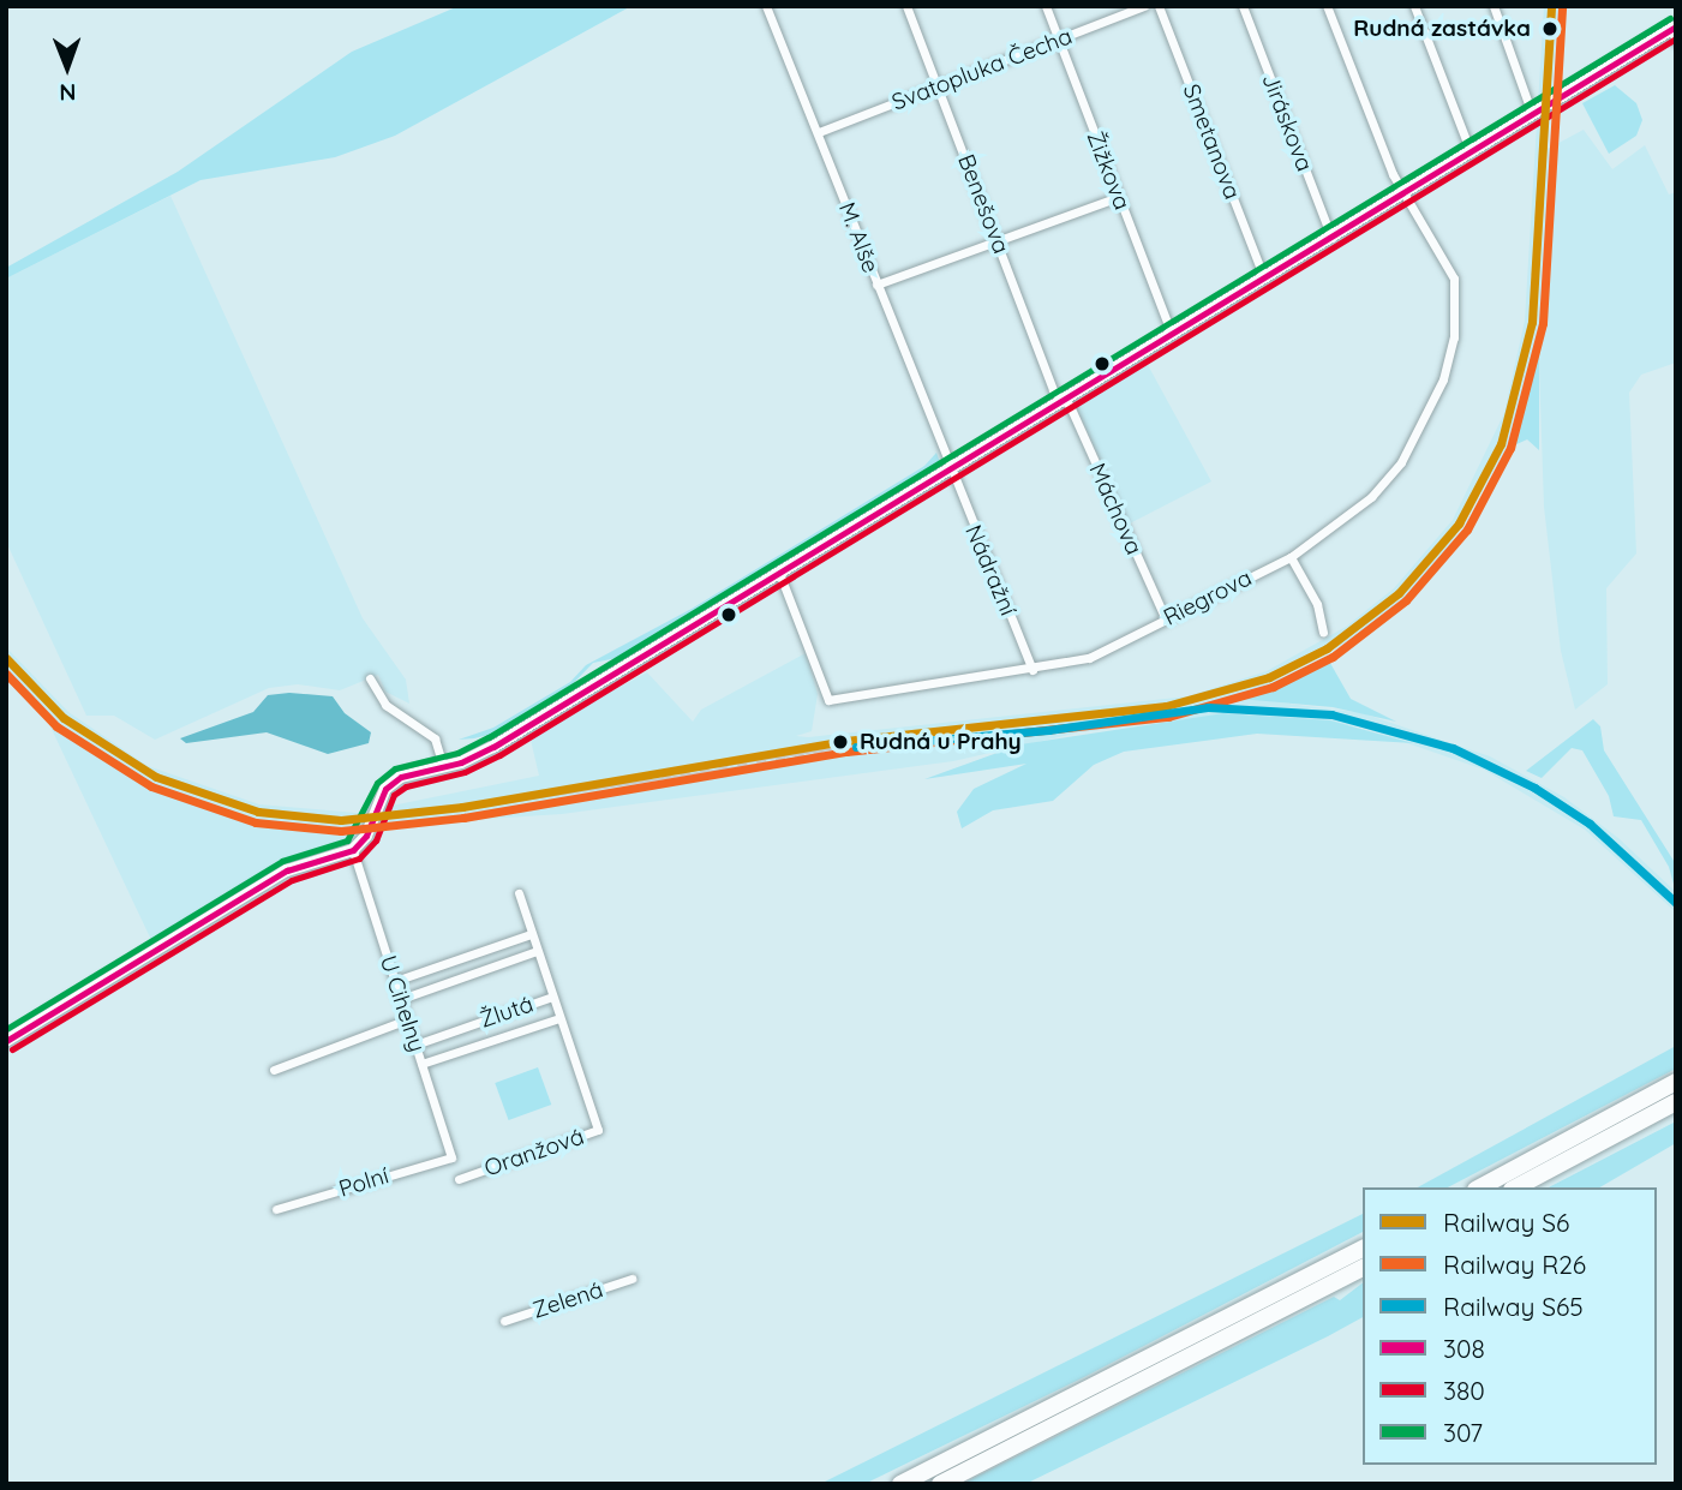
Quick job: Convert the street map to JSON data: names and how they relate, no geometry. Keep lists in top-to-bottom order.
{
  "streets": {
    "street": [
      "Svatopluka Čecha",
      "Jiráskova",
      "Smetanova",
      "Žižkova",
      "Benešova",
      "M. Alše",
      "Máchova",
      "Nádražní",
      "Riegrova",
      "U Cihelny",
      "Žlutá",
      "Oranžová",
      "Polní",
      "Zelená"
    ]
  },
  "crossings": [
    ["Svatopluka Čecha", "Žižkova"],
    ["Svatopluka Čecha", "Benešova"],
    ["Svatopluka Čecha", "M. Alše"],
    ["Benešova", "Máchova"],
    ["M. Alše", "Nádražní"],
    ["Máchova", "Riegrova"],
    ["Nádražní", "Riegrova"],
    ["U Cihelny", "Žlutá"],
    ["U Cihelny", "Polní"]
  ],
  "places": ["Rudná zastávka", "Rudná u Prahy"],
  "lines": [
    "rail line S6",
    "rail line R26",
    "transit line 307",
    "transit line 308",
    "transit line 380",
    "rail line S65"
  ],
  "legend": [
    "Railway S6",
    "Railway R26",
    "Railway S65",
    "308",
    "380",
    "307"
  ],
  "north": "bottom"
}
